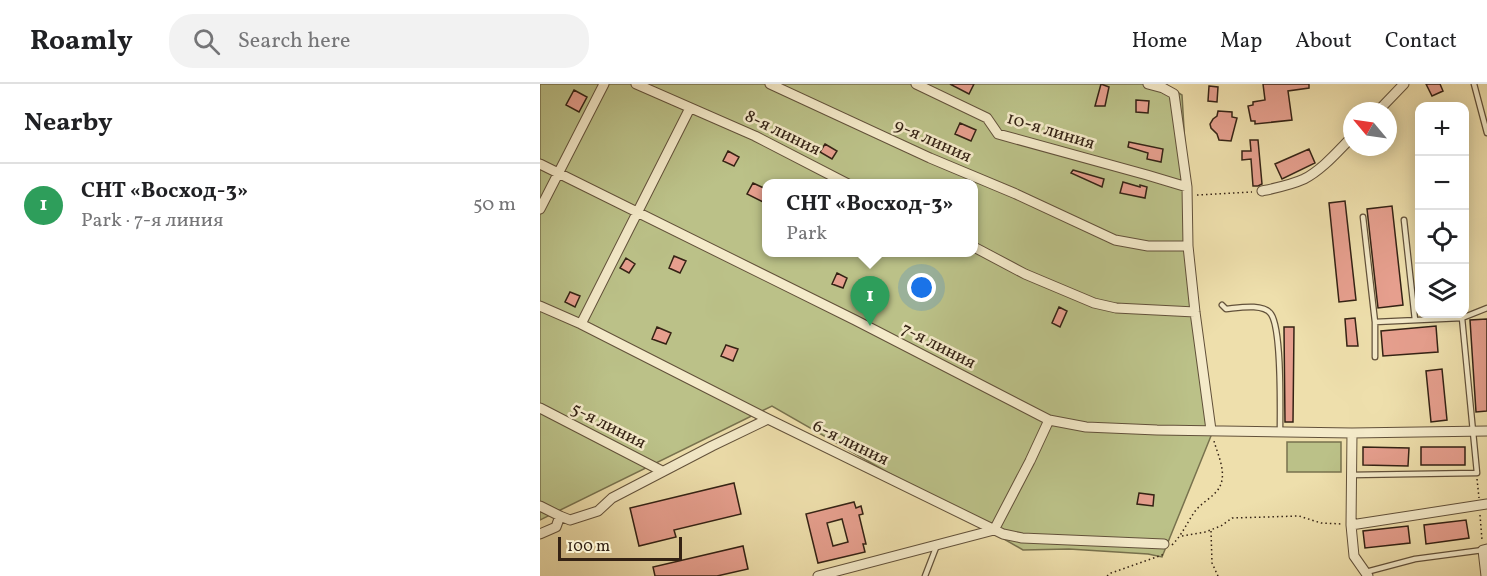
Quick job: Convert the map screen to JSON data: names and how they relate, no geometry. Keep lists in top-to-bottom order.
{
  "streets": {
    "street": [
      "10-я линия",
      "8-я линия",
      "9-я линия",
      "7-я линия",
      "5-я линия",
      "6-я линия"
    ]
  },
  "scale_bar": "100 m",
  "north": "top left",
  "page": {
    "header": "Roamly",
    "search": "Search here",
    "nav": [
      "Home",
      "Map",
      "About",
      "Contact"
    ],
    "heading": "Nearby",
    "map_buttons": ["+", "−"],
    "list": [
      {
        "mark": "1",
        "name": "СНТ «Восход-3»",
        "note": "Park · 7-я линия",
        "value": "50 m"
      }
    ],
    "popup": ["СНТ «Восход-3»", "Park"],
    "pins": "1",
    "scale": "100 m"
  }
}
